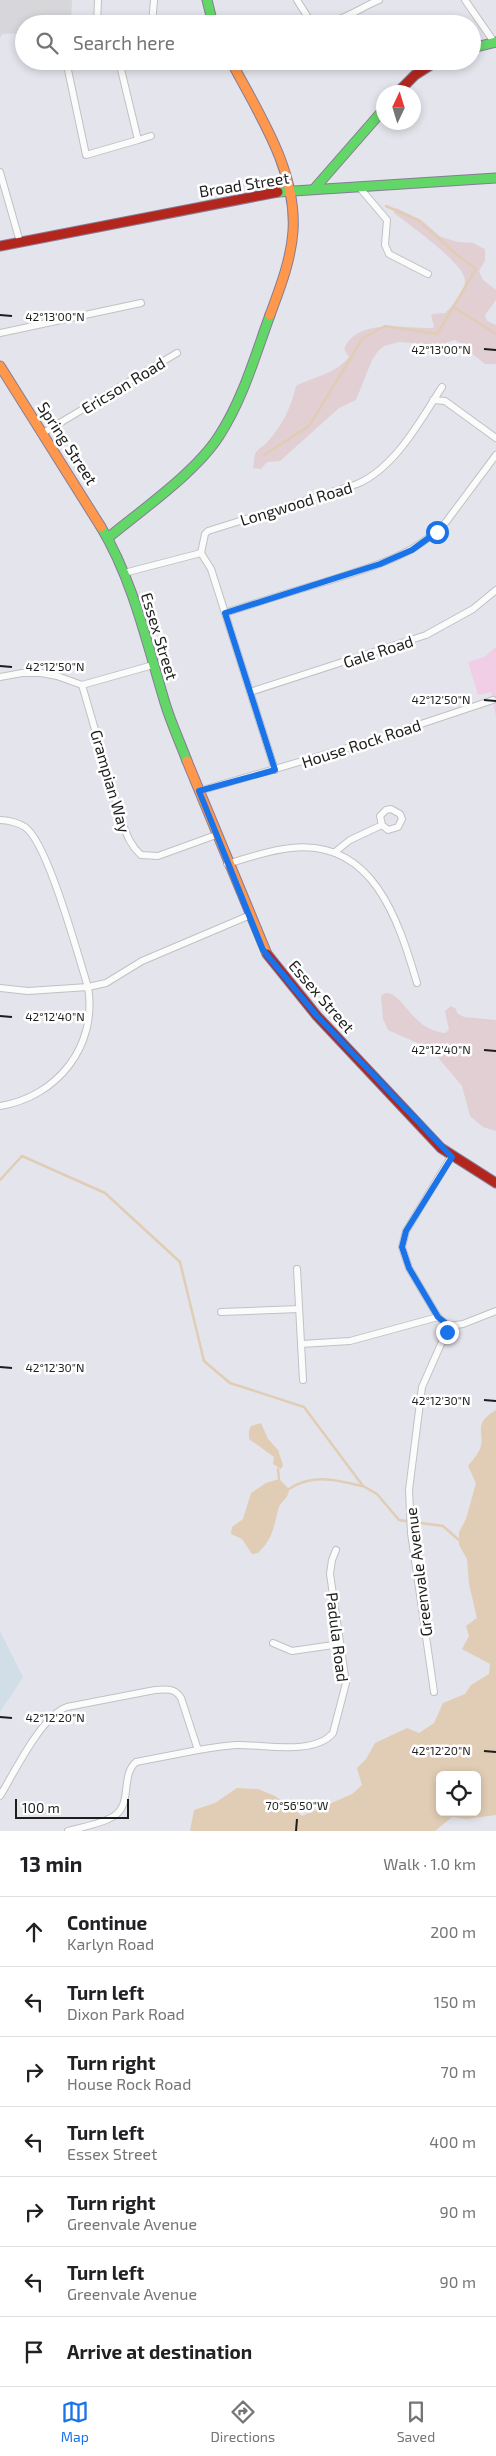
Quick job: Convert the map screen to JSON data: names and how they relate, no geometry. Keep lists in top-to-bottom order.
{
  "streets": {
    "street": [
      "Broad Street",
      "Ericson Road",
      "Spring Street",
      "Longwood Road",
      "Essex Street",
      "Gale Road",
      "House Rock Road",
      "Grampian Way",
      "Greenvale Avenue",
      "Padula Road"
    ]
  },
  "crossings": [
    ["Ericson Road", "Spring Street"],
    ["Spring Street", "Essex Street"],
    ["Essex Street", "House Rock Road"],
    ["Essex Street", "Grampian Way"]
  ],
  "scale_bar": "100 m",
  "north": "top",
  "page": {
    "search": "Search here",
    "scale": "100 m",
    "heading": ["13 min", "Walk · 1.0 km"],
    "list": [
      ["Continue", "Karlyn Road", "200 m"],
      ["Turn left", "Dixon Park Road", "150 m"],
      ["Turn right", "House Rock Road", "70 m"],
      ["Turn left", "Essex Street", "400 m"],
      ["Turn right", "Greenvale Avenue", "90 m"],
      ["Turn left", "Greenvale Avenue", "90 m"],
      "Arrive at destination"
    ],
    "nav": ["Map", "Directions", "Saved"]
  },
  "coordinates": [
    "42°13'00\"N",
    "42°12'50\"N",
    "42°12'40\"N",
    "42°12'30\"N",
    "42°12'20\"N",
    "70°56'50\"W"
  ]
}
